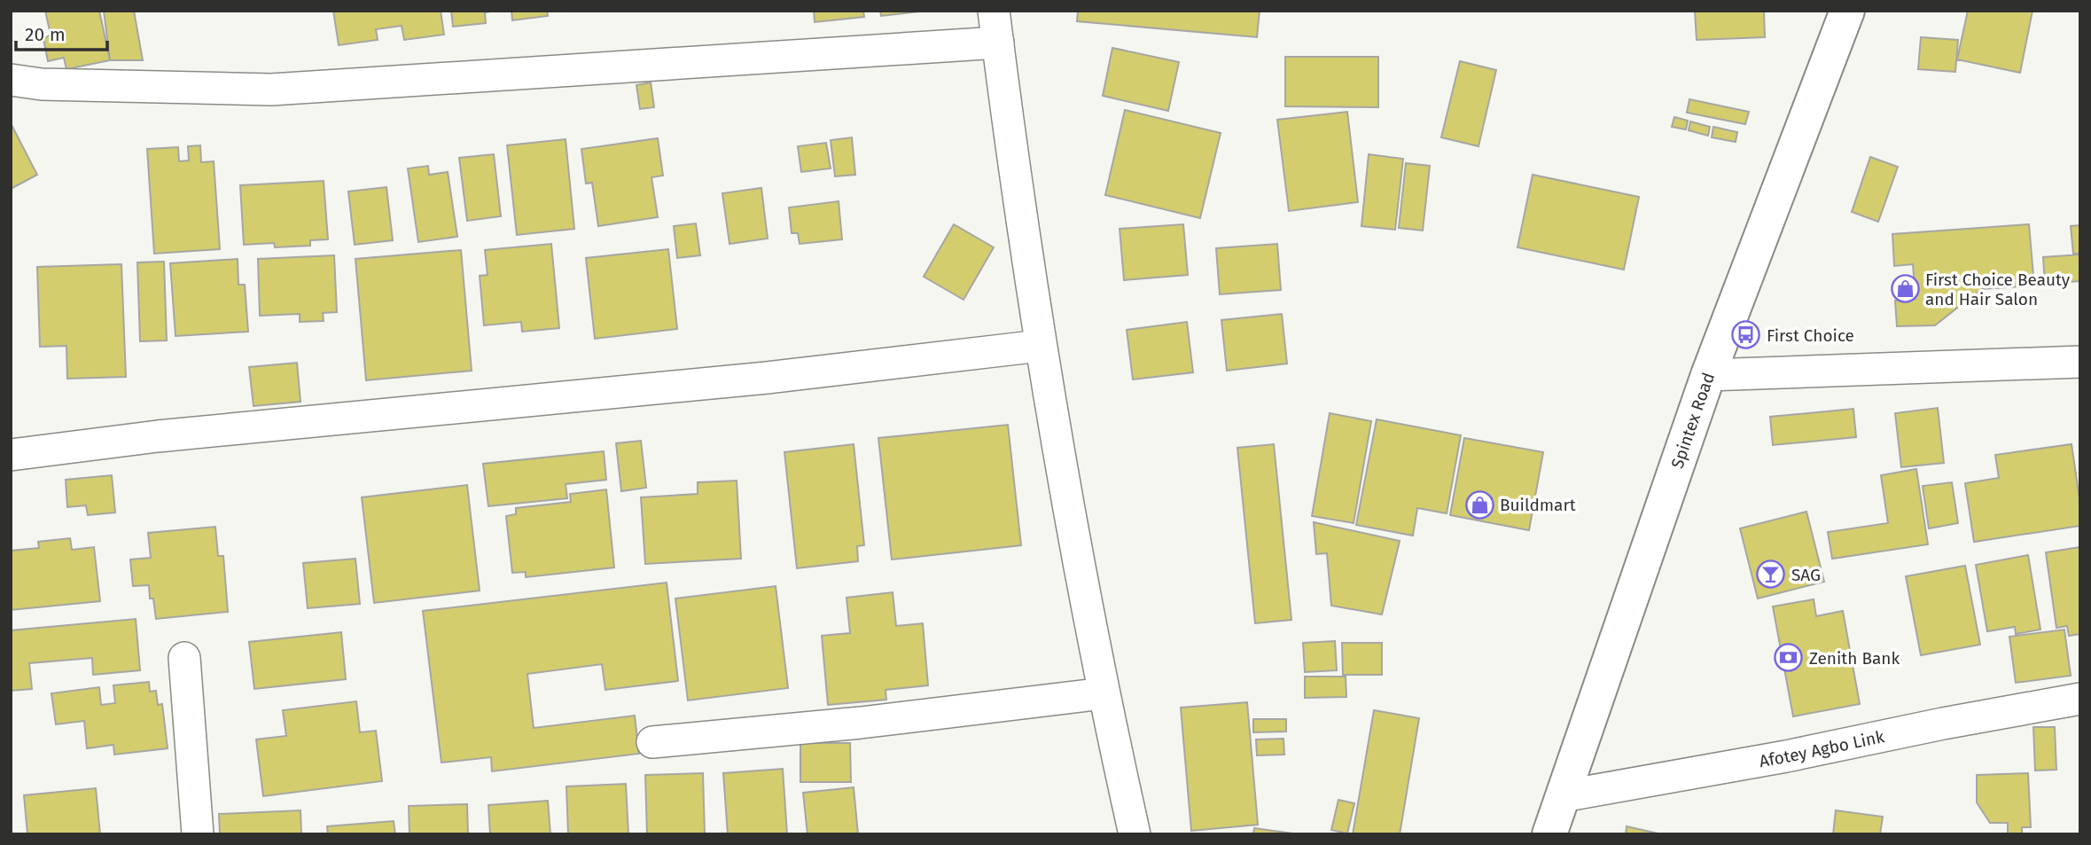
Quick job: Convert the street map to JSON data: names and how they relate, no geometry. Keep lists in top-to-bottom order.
{
  "streets": {
    "main road": ["Spintex Road"],
    "street": ["Afotey Agbo Link"]
  },
  "crossings": [
    ["Spintex Road", "Afotey Agbo Link"]
  ],
  "places": {
    "shop": ["First Choice Beauty and Hair Salon", "Buildmart"],
    "bus stop": ["First Choice"],
    "bar": ["SAG"],
    "bank": ["Zenith Bank"]
  },
  "scale_bar": "20 m"
}
